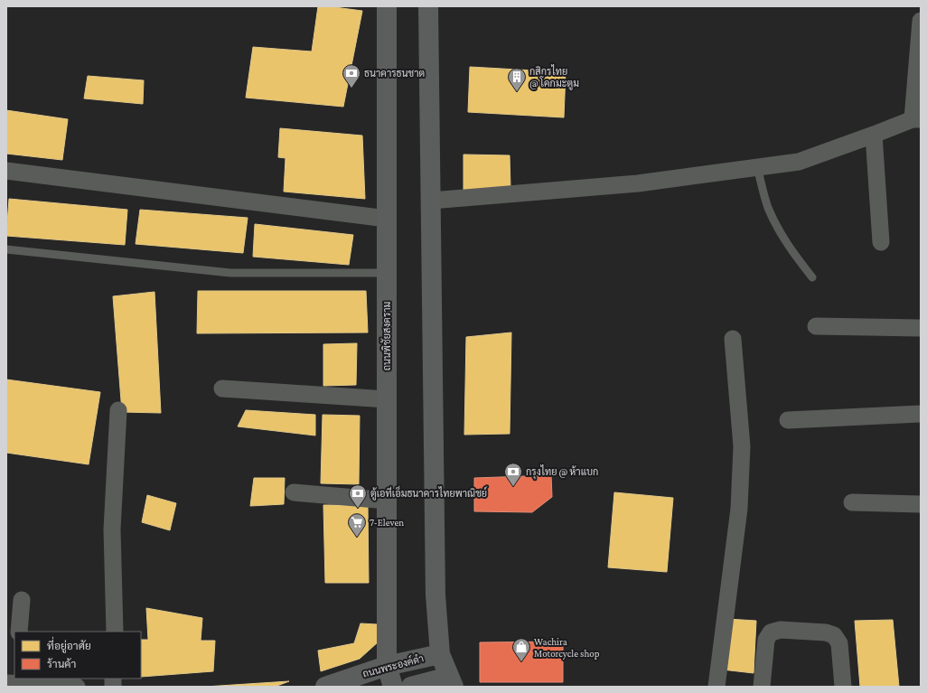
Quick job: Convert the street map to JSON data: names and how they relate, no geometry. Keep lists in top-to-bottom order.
{
  "streets": {
    "main road": ["ถนนพิชัยสงคราม", "ถนนพระองค์ดำ"]
  },
  "crossings": [
    ["ถนนพิชัยสงคราม", "ถนนพระองค์ดำ"]
  ],
  "places": {
    "bank": ["ธนาคารธนชาต", "กรุงไทย @ ห้าแบก", "ตู้เอทีเอ็มธนาคารไทยพาณิชย์"],
    "building": ["กสิกรไทย @ โคกมะตูม"],
    "supermarket": ["7-Eleven"],
    "shop": ["Wachira Motorcycle shop"]
  },
  "legend": ["ที่อยู่อาศัย", "ร้านค้า"]
}
